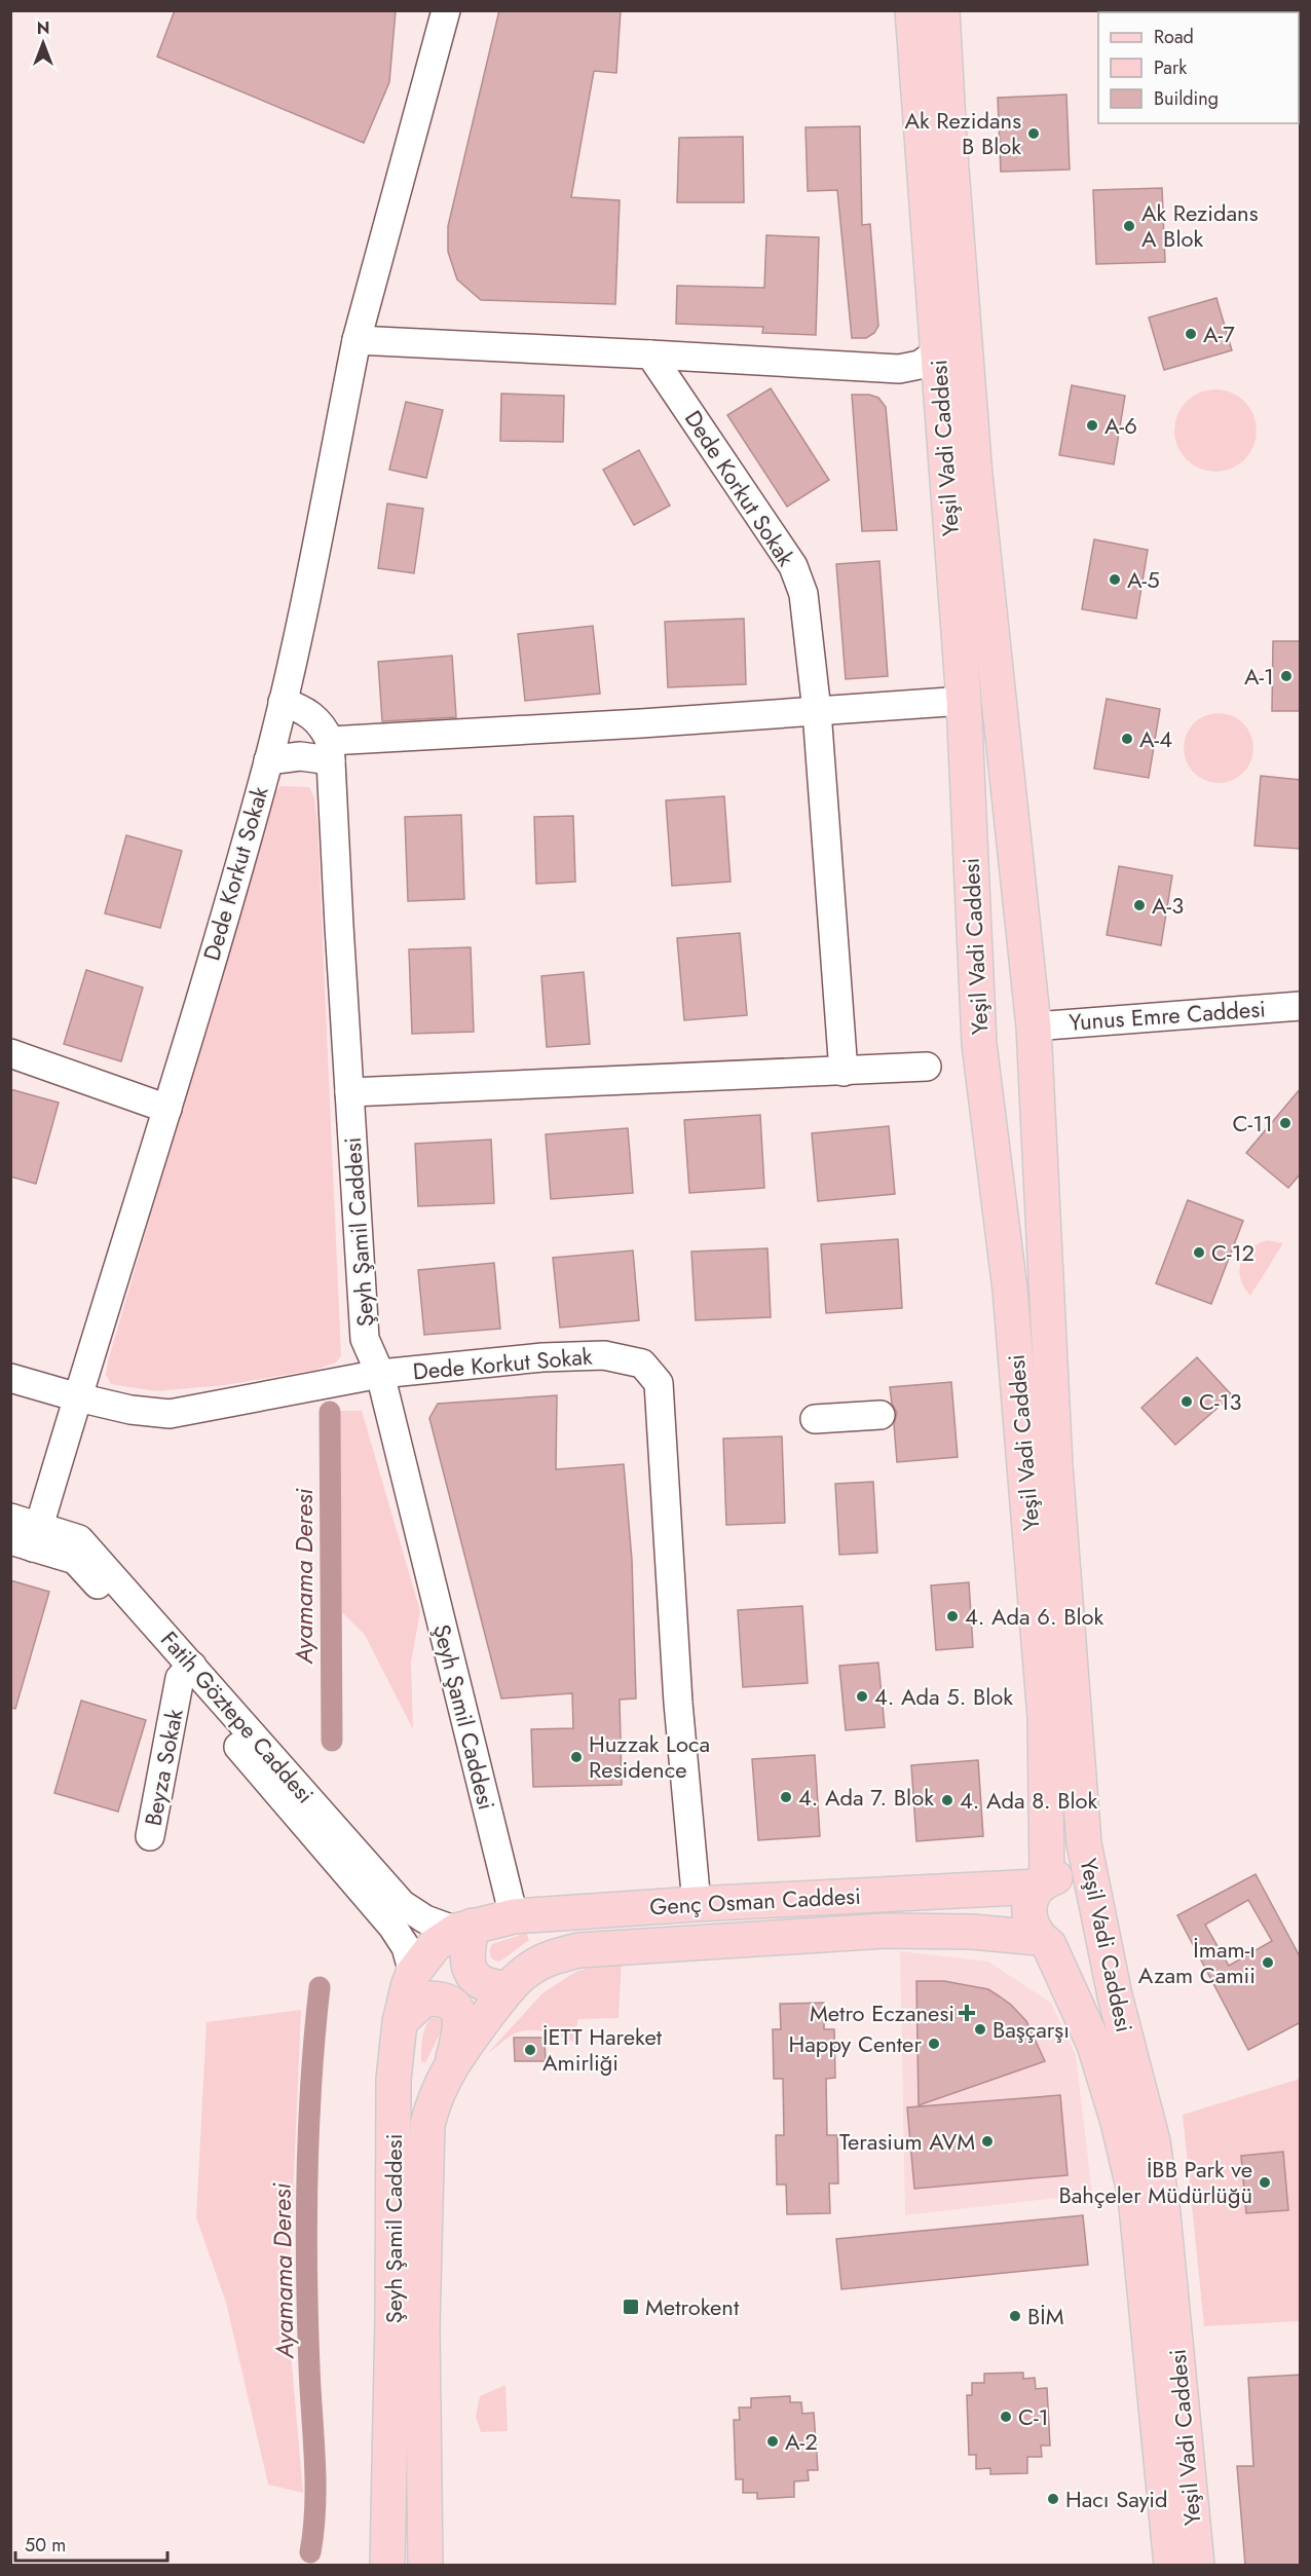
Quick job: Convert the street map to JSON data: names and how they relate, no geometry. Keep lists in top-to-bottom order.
{
  "streets": {
    "main road": ["Yeşil Vadi Caddesi", "Şeyh Şamil Caddesi", "Genç Osman Caddesi"],
    "street": [
      "Dede Korkut Sokak",
      "Yunus Emre Caddesi",
      "Fatih Göztepe Caddesi",
      "Beyza Sokak"
    ]
  },
  "crossings": [
    ["Yeşil Vadi Caddesi", "Yunus Emre Caddesi"],
    ["Yeşil Vadi Caddesi", "Genç Osman Caddesi"],
    ["Dede Korkut Sokak", "Şeyh Şamil Caddesi"],
    ["Dede Korkut Sokak", "Genç Osman Caddesi"],
    ["Şeyh Şamil Caddesi", "Fatih Göztepe Caddesi"],
    ["Şeyh Şamil Caddesi", "Genç Osman Caddesi"],
    ["Fatih Göztepe Caddesi", "Beyza Sokak"],
    ["Fatih Göztepe Caddesi", "Genç Osman Caddesi"]
  ],
  "water": ["Ayamama Deresi"],
  "places": {
    "other": [
      "Ak Rezidans B Blok",
      "Ak Rezidans A Blok",
      "A-7",
      "A-6",
      "A-5",
      "A-1",
      "A-4",
      "A-3",
      "C-11",
      "C-12",
      "C-13",
      "4. Ada 6. Blok",
      "4. Ada 5. Blok",
      "Huzzak Loca Residence",
      "4. Ada 7. Blok",
      "4. Ada 8. Blok",
      "İmam-ı Azam Camii",
      "Başçarşı",
      "Happy Center",
      "İETT Hareket Amirliği",
      "Terasium AVM",
      "İBB Park ve Bahçeler Müdürlüğü",
      "BİM",
      "C-1",
      "A-2",
      "Hacı Sayid"
    ],
    "health": ["Metro Eczanesi"],
    "transit": ["Metrokent"]
  },
  "legend": ["Road", "Park", "Building"],
  "scale_bar": "50 m",
  "north": "top"
}
